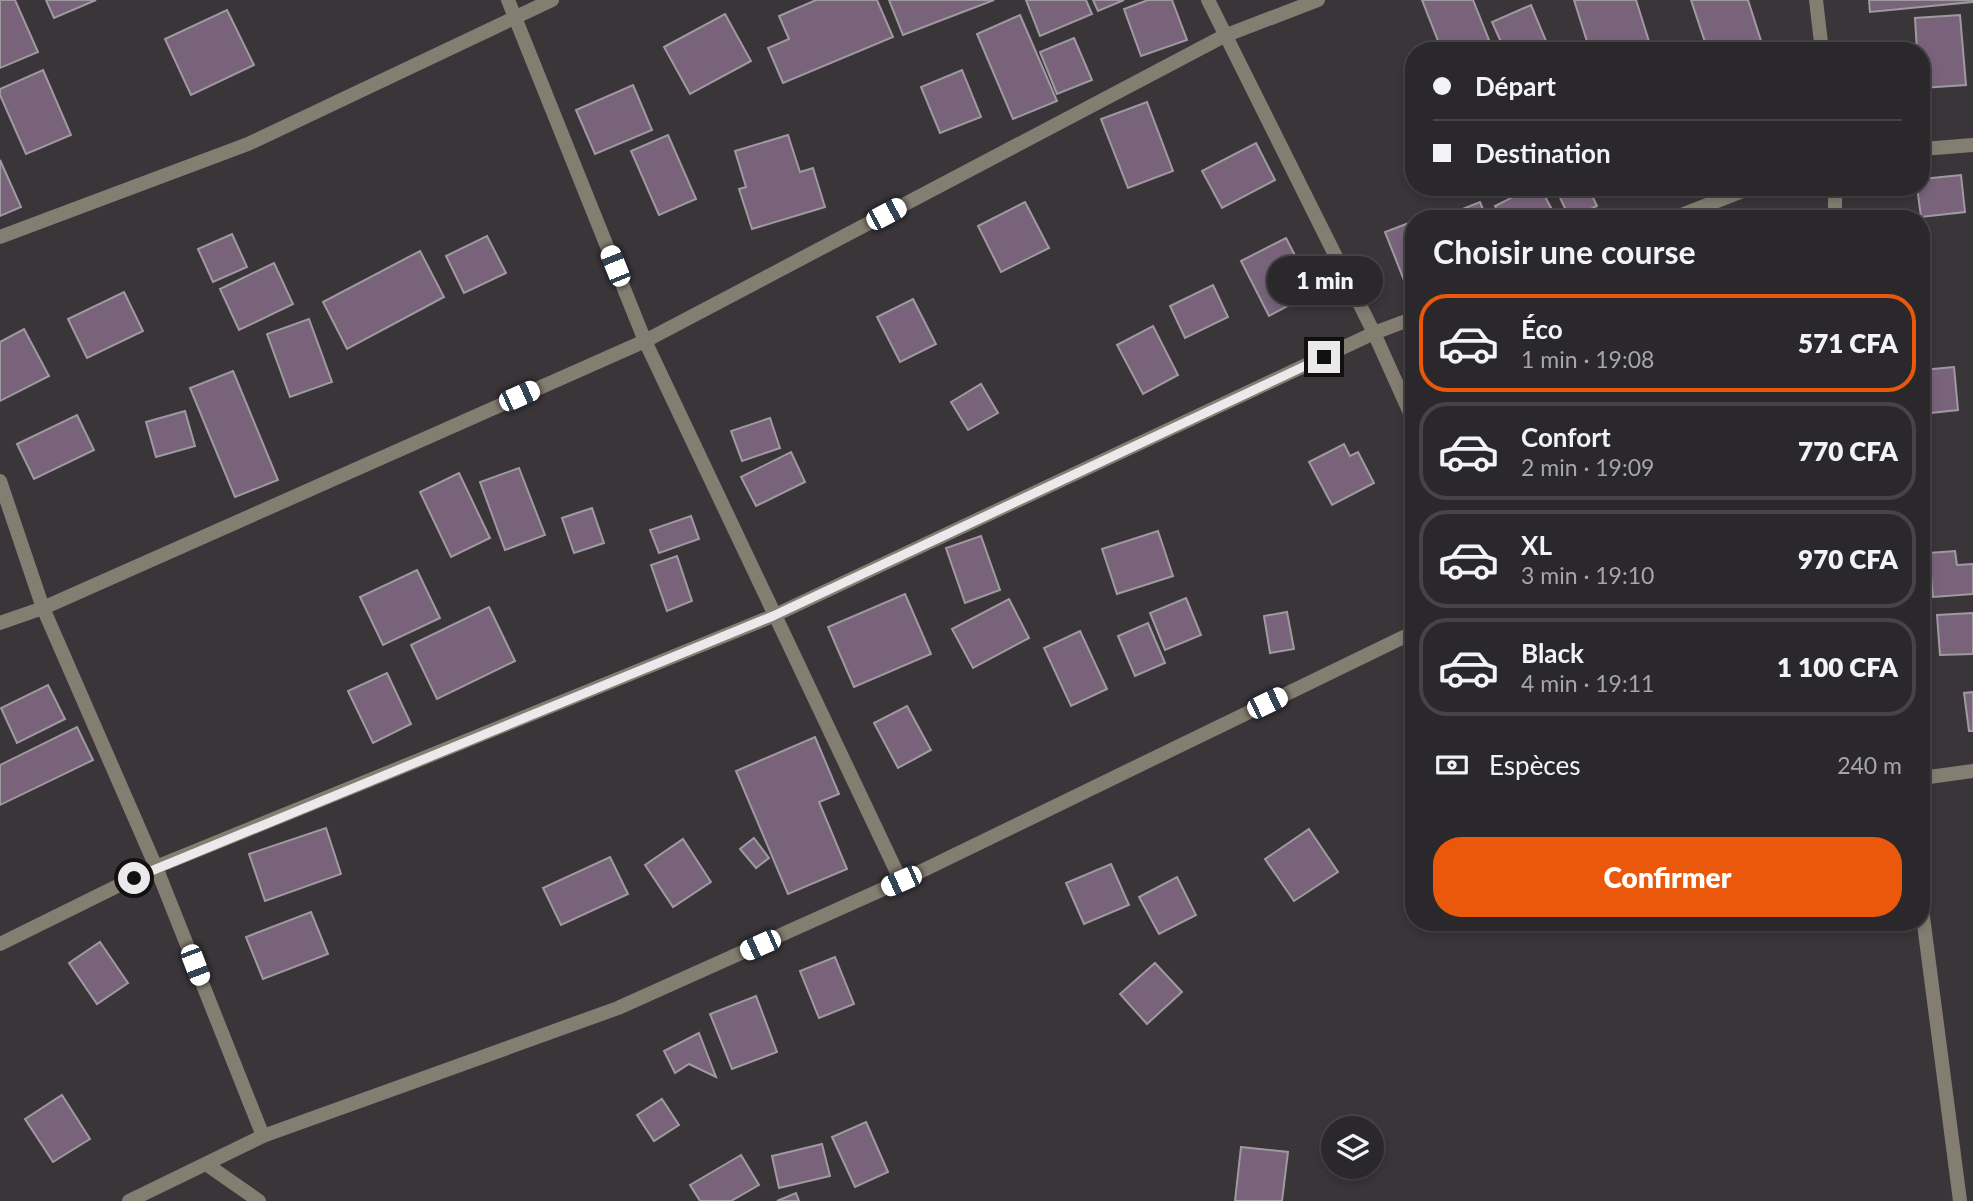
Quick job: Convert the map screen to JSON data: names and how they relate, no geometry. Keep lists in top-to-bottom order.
{
  "page": {
    "banner": ["Départ", "Destination"],
    "heading": "Choisir une course",
    "bubble": "1 min",
    "list": [
      {
        "name": "Éco",
        "note": "1 min · 19:08",
        "value": "571 CFA"
      },
      {
        "name": "Confort",
        "note": "2 min · 19:09",
        "value": "770 CFA"
      },
      {
        "name": "XL",
        "note": "3 min · 19:10",
        "value": "970 CFA"
      },
      {
        "name": "Black",
        "note": "4 min · 19:11",
        "value": "1 100 CFA"
      }
    ],
    "pay": ["Espèces", "240 m"],
    "buttons": "Confirmer"
  }
}
